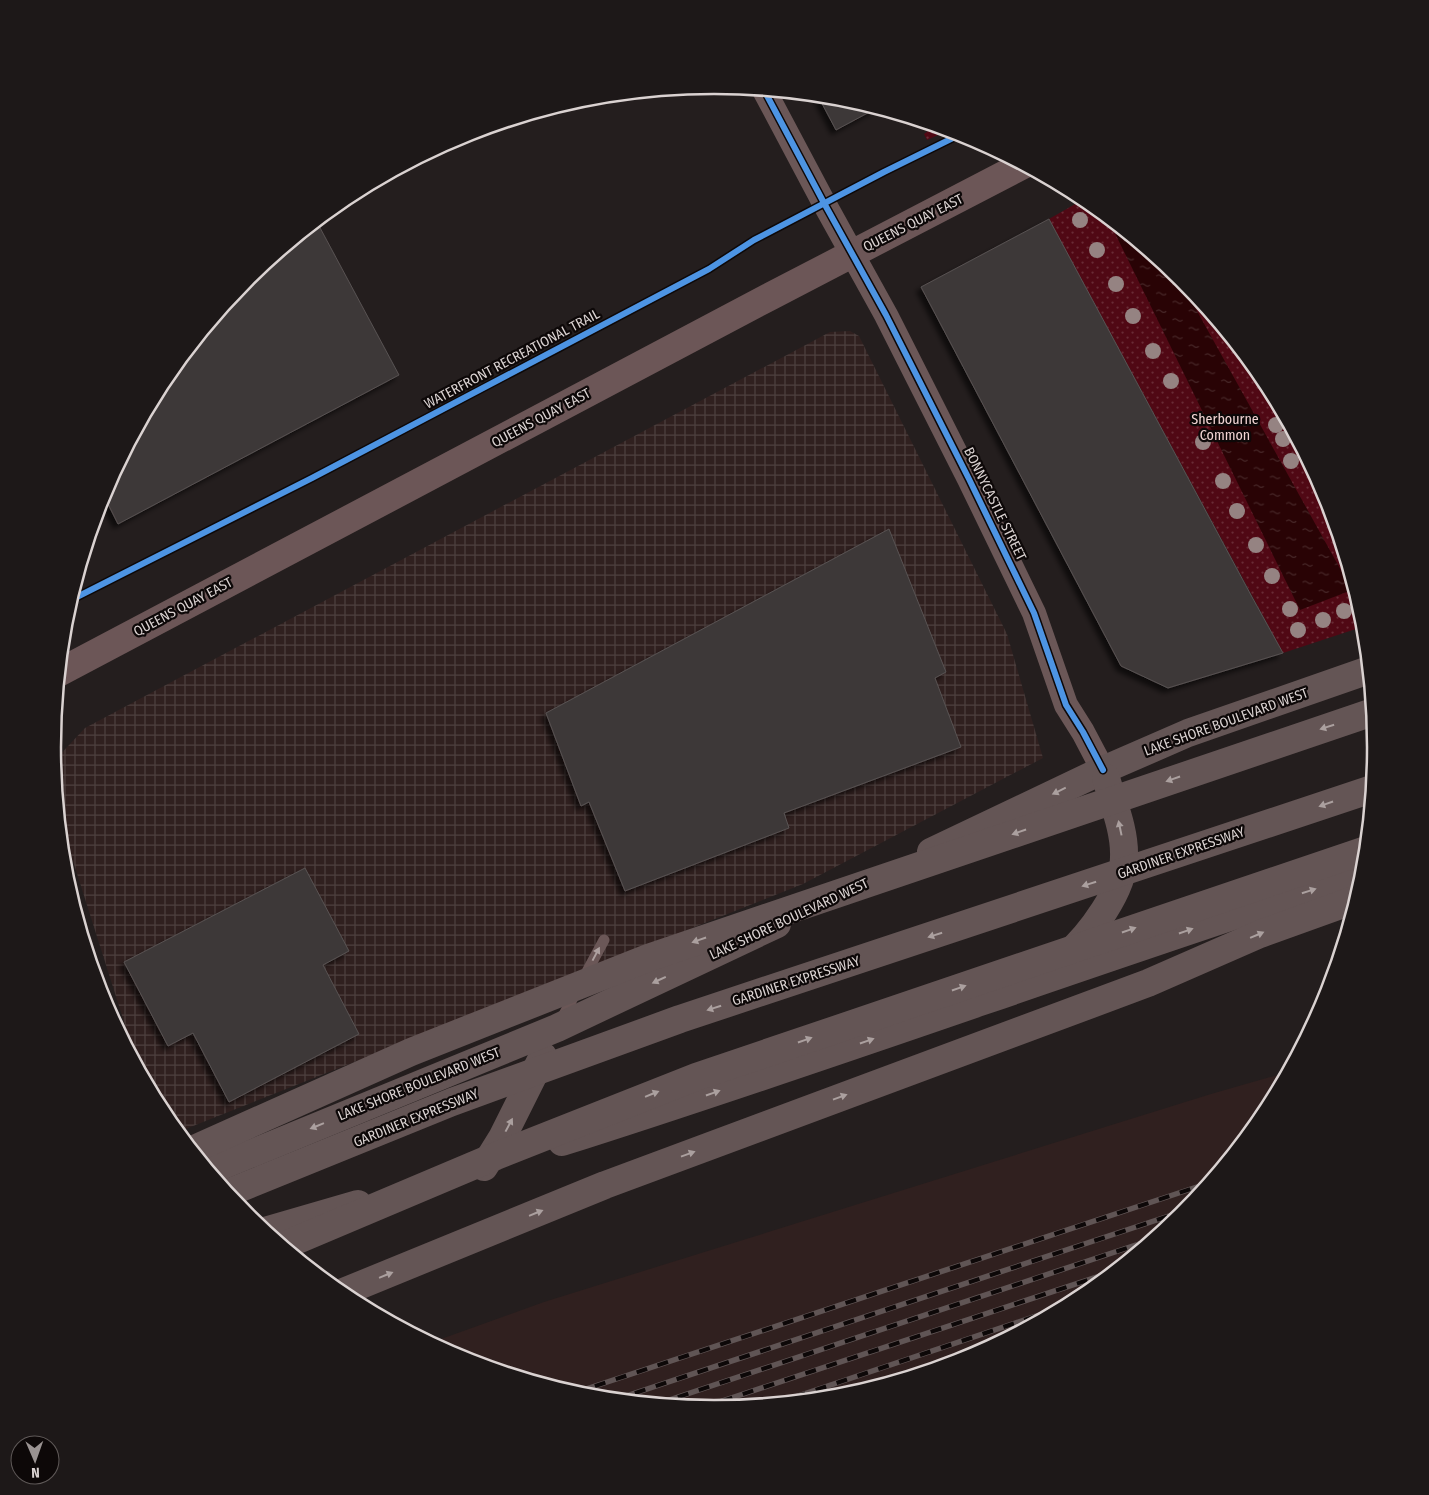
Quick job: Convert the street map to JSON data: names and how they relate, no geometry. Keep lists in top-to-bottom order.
{
  "streets": {
    "highway": ["LAKE SHORE BOULEVARD WEST", "GARDINER EXPRESSWAY"],
    "main road": ["QUEENS QUAY EAST"],
    "street": ["BONNYCASTLE STREET"],
    "cycle path": ["WATERFRONT RECREATIONAL TRAIL"]
  },
  "crossings": [
    ["QUEENS QUAY EAST", "BONNYCASTLE STREET"],
    ["BONNYCASTLE STREET", "LAKE SHORE BOULEVARD WEST"]
  ],
  "parks": ["Sherbourne Common"],
  "north": "bottom"
}
